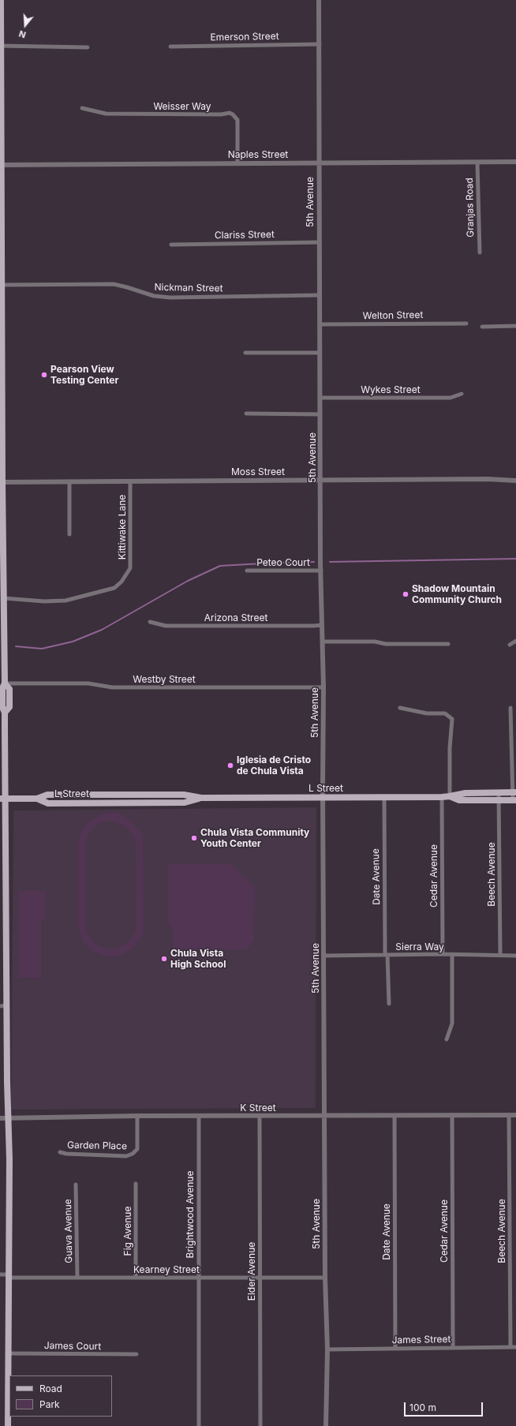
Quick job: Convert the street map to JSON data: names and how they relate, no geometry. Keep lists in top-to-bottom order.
{
  "streets": {
    "main road": ["L Street"],
    "street": [
      "Emerson Street",
      "Weisser Way",
      "Naples Street",
      "5th Avenue",
      "Granjas Road",
      "Clariss Street",
      "Nickman Street",
      "Welton Street",
      "Wykes Street",
      "Moss Street",
      "Kittiwake Lane",
      "Peteo Court",
      "Arizona Street",
      "Westby Street",
      "Beech Avenue",
      "Cedar Avenue",
      "Date Avenue",
      "Sierra Way",
      "K Street",
      "Garden Place",
      "Brightwood Avenue",
      "Guava Avenue",
      "Fig Avenue",
      "Kearney Street",
      "Elder Avenue",
      "James Street",
      "James Court"
    ]
  },
  "crossings": [
    ["Emerson Street", "5th Avenue"],
    ["Weisser Way", "Naples Street"],
    ["Naples Street", "5th Avenue"],
    ["Naples Street", "Granjas Road"],
    ["5th Avenue", "Clariss Street"],
    ["5th Avenue", "Nickman Street"],
    ["5th Avenue", "Welton Street"],
    ["5th Avenue", "Wykes Street"],
    ["5th Avenue", "Moss Street"],
    ["5th Avenue", "Peteo Court"],
    ["5th Avenue", "Arizona Street"],
    ["5th Avenue", "Westby Street"],
    ["5th Avenue", "L Street"],
    ["5th Avenue", "Sierra Way"],
    ["5th Avenue", "K Street"],
    ["5th Avenue", "Kearney Street"],
    ["5th Avenue", "James Street"],
    ["Moss Street", "Kittiwake Lane"],
    ["L Street", "Beech Avenue"],
    ["L Street", "Cedar Avenue"],
    ["L Street", "Date Avenue"],
    ["Beech Avenue", "Sierra Way"],
    ["Beech Avenue", "K Street"],
    ["Beech Avenue", "James Street"],
    ["Cedar Avenue", "Sierra Way"],
    ["Cedar Avenue", "K Street"],
    ["Cedar Avenue", "James Street"],
    ["Date Avenue", "Sierra Way"],
    ["Date Avenue", "K Street"],
    ["Date Avenue", "James Street"],
    ["K Street", "Garden Place"],
    ["K Street", "Brightwood Avenue"],
    ["K Street", "Elder Avenue"],
    ["Brightwood Avenue", "Kearney Street"],
    ["Guava Avenue", "Kearney Street"],
    ["Fig Avenue", "Kearney Street"],
    ["Kearney Street", "Elder Avenue"]
  ],
  "places": [
    "Pearson View Testing Center",
    "Shadow Mountain Community Church",
    "Iglesia de Cristo de Chula Vista",
    "Chula Vista Community Youth Center",
    "Chula Vista High School"
  ],
  "legend": ["Road", "Park"],
  "scale_bar": "100 m",
  "north": "bottom"
}
